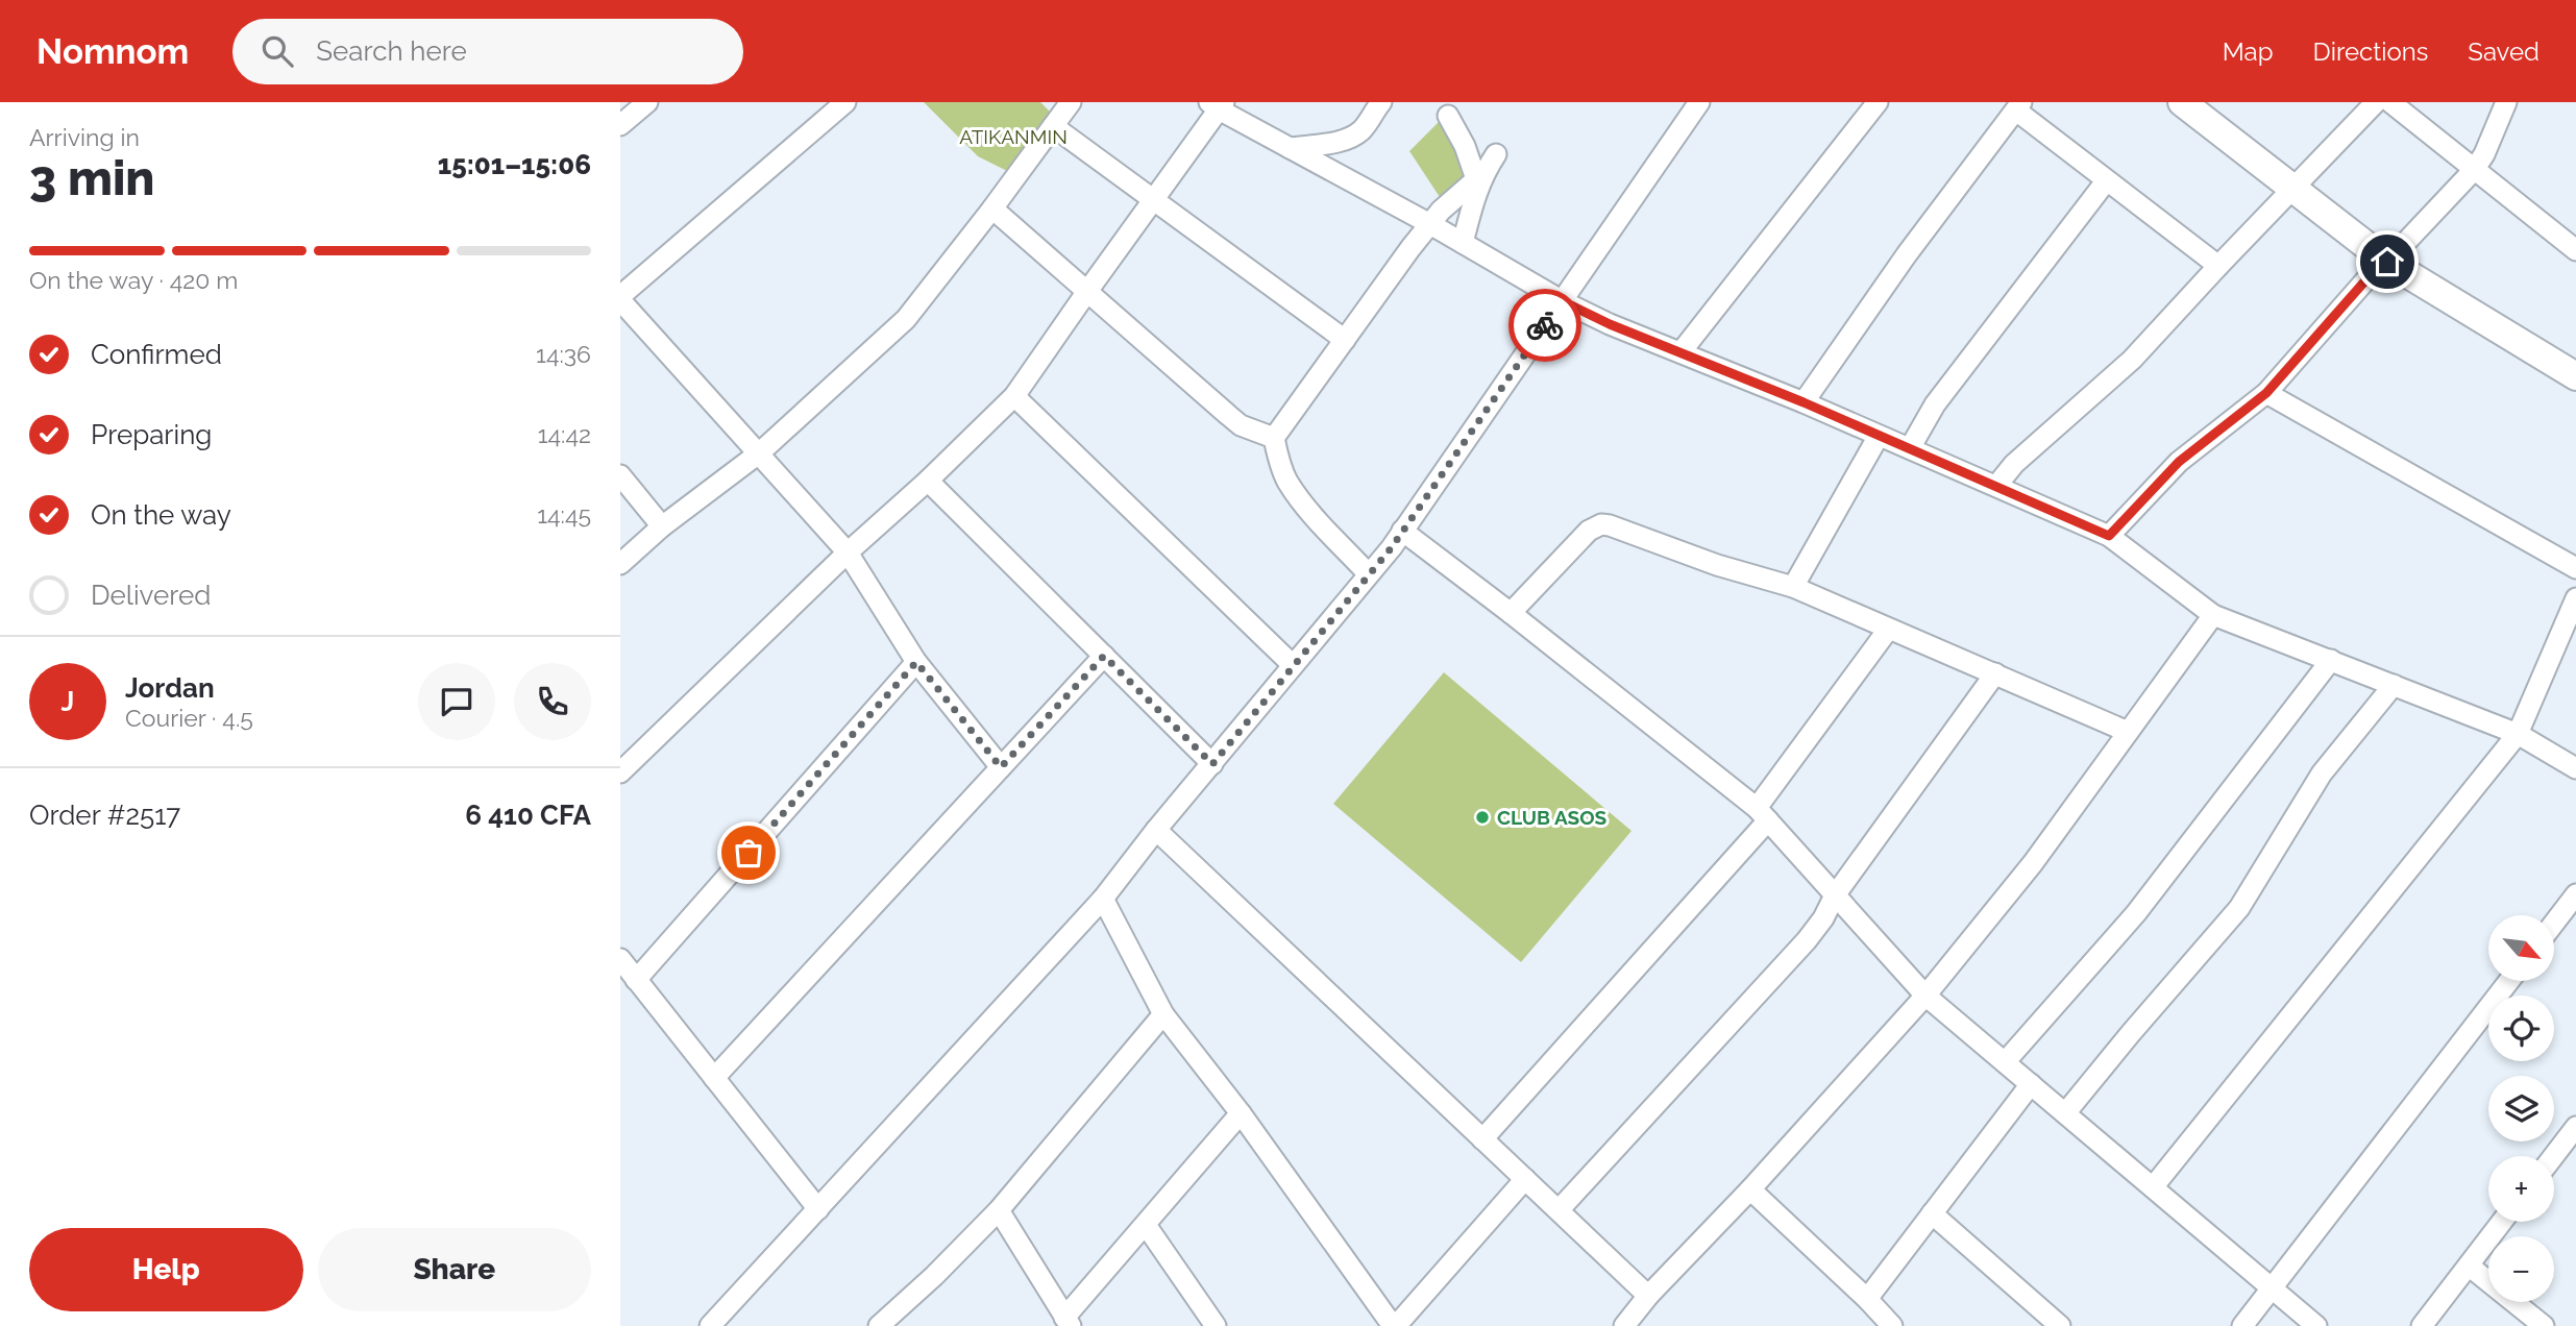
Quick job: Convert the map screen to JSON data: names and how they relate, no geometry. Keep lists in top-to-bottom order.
{
  "parks": ["ATIKANMIN"],
  "places": ["CLUB ASOS"],
  "north": "bottom right",
  "page": {
    "header": "Nomnom",
    "search": "Search here",
    "nav": ["Map", "Directions", "Saved"],
    "heading": ["3 min", "Arriving in", "15:01–15:06"],
    "panel": [
      "Jordan",
      "Courier · 4.5",
      "Order #2517",
      "6 410 CFA"
    ],
    "bar": "On the way · 420 m",
    "list": [
      ["Confirmed", "14:36"],
      ["Preparing", "14:42"],
      ["On the way", "14:45"],
      "Delivered"
    ],
    "round": "J",
    "map_buttons": ["+", "−"],
    "buttons": ["Help", "Share"]
  }
}
